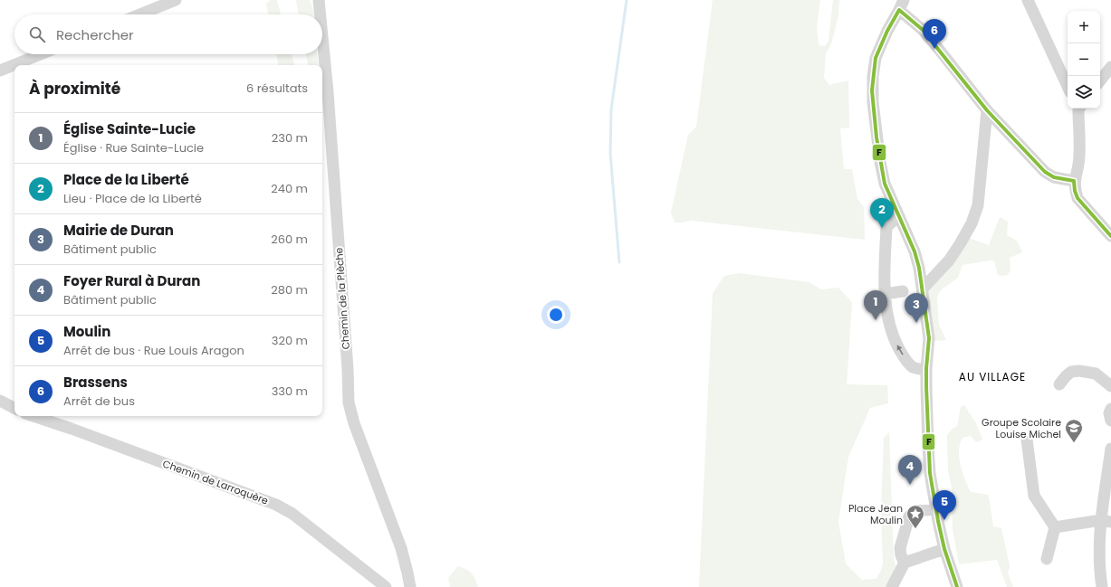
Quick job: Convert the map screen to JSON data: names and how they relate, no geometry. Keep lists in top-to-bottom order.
{
  "streets": {
    "street": ["Chemin de la Plèche", "Chemin de Larroquère"]
  },
  "districts": ["AU VILLAGE"],
  "places": {
    "school or university": ["Groupe Scolaire Louise Michel"],
    "place": ["Place Jean Moulin"]
  },
  "lines": ["transit line F"],
  "page": {
    "map_buttons": ["+", "−"],
    "search": "Rechercher",
    "pins": [
      "6",
      "2",
      "1",
      "3",
      "4",
      "5"
    ],
    "heading": ["À proximité", "6 résultats"],
    "list": [
      {
        "mark": "1",
        "name": "Église Sainte-Lucie",
        "note": "Église · Rue Sainte-Lucie",
        "value": "230 m"
      },
      {
        "mark": "2",
        "name": "Place de la Liberté",
        "note": "Lieu · Place de la Liberté",
        "value": "240 m"
      },
      {
        "mark": "3",
        "name": "Mairie de Duran",
        "note": "Bâtiment public",
        "value": "260 m"
      },
      {
        "mark": "4",
        "name": "Foyer Rural à Duran",
        "note": "Bâtiment public",
        "value": "280 m"
      },
      {
        "mark": "5",
        "name": "Moulin",
        "note": "Arrêt de bus · Rue Louis Aragon",
        "value": "320 m"
      },
      {
        "mark": "6",
        "name": "Brassens",
        "note": "Arrêt de bus",
        "value": "330 m"
      }
    ]
  }
}
